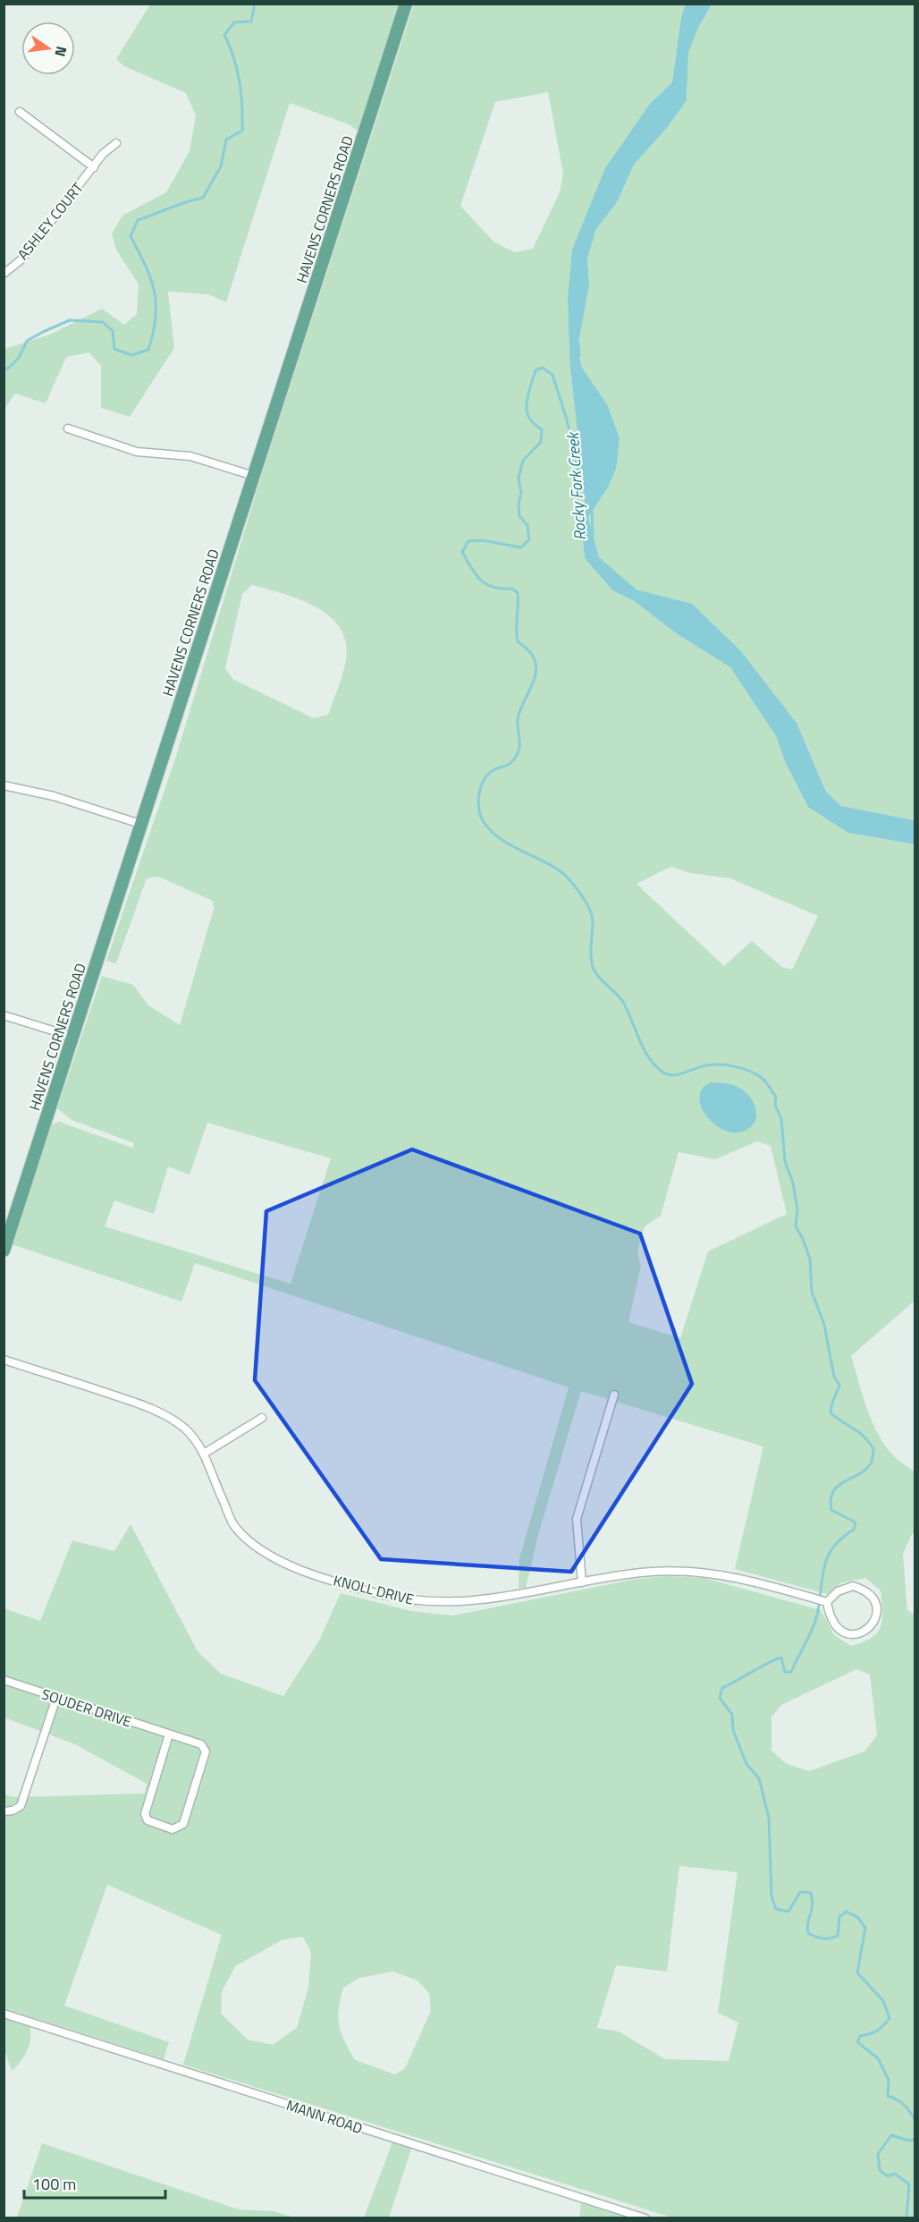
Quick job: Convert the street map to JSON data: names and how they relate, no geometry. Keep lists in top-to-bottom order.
{
  "streets": {
    "main road": ["HAVENS CORNERS ROAD"],
    "street": [
      "ASHLEY COURT",
      "KNOLL DRIVE",
      "SOUDER DRIVE",
      "MANN ROAD"
    ]
  },
  "water": ["Rocky Fork Creek"],
  "scale_bar": "100 m",
  "north": "right"
}
